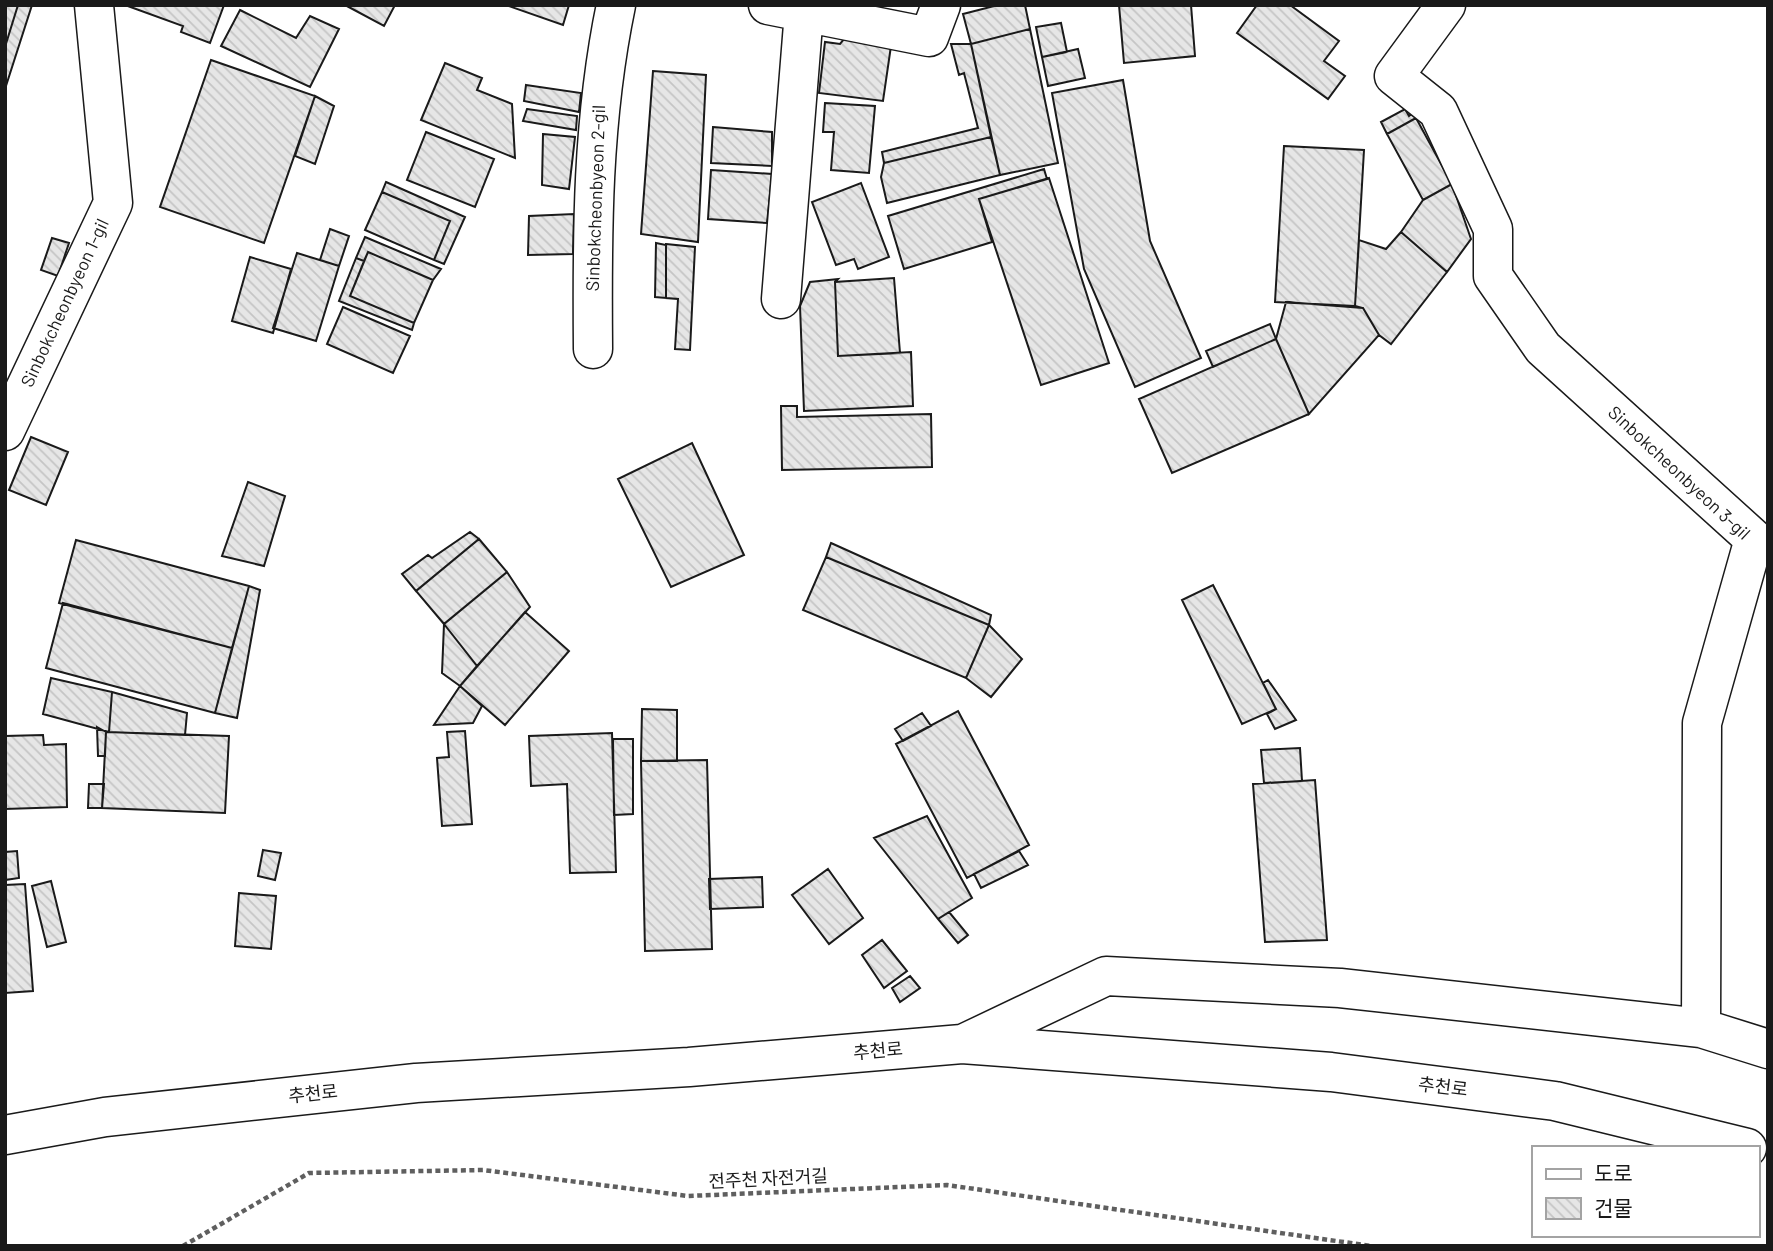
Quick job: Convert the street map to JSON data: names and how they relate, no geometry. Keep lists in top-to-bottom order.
{
  "streets": {
    "street": [
      "Sinbokcheonbyeon 2-gil",
      "Sinbokcheonbyeon 1-gil",
      "Sinbokcheonbyeon 3-gil",
      "추천로"
    ],
    "path": ["전주천 자전거길"]
  },
  "legend": ["도로", "건물"]
}
